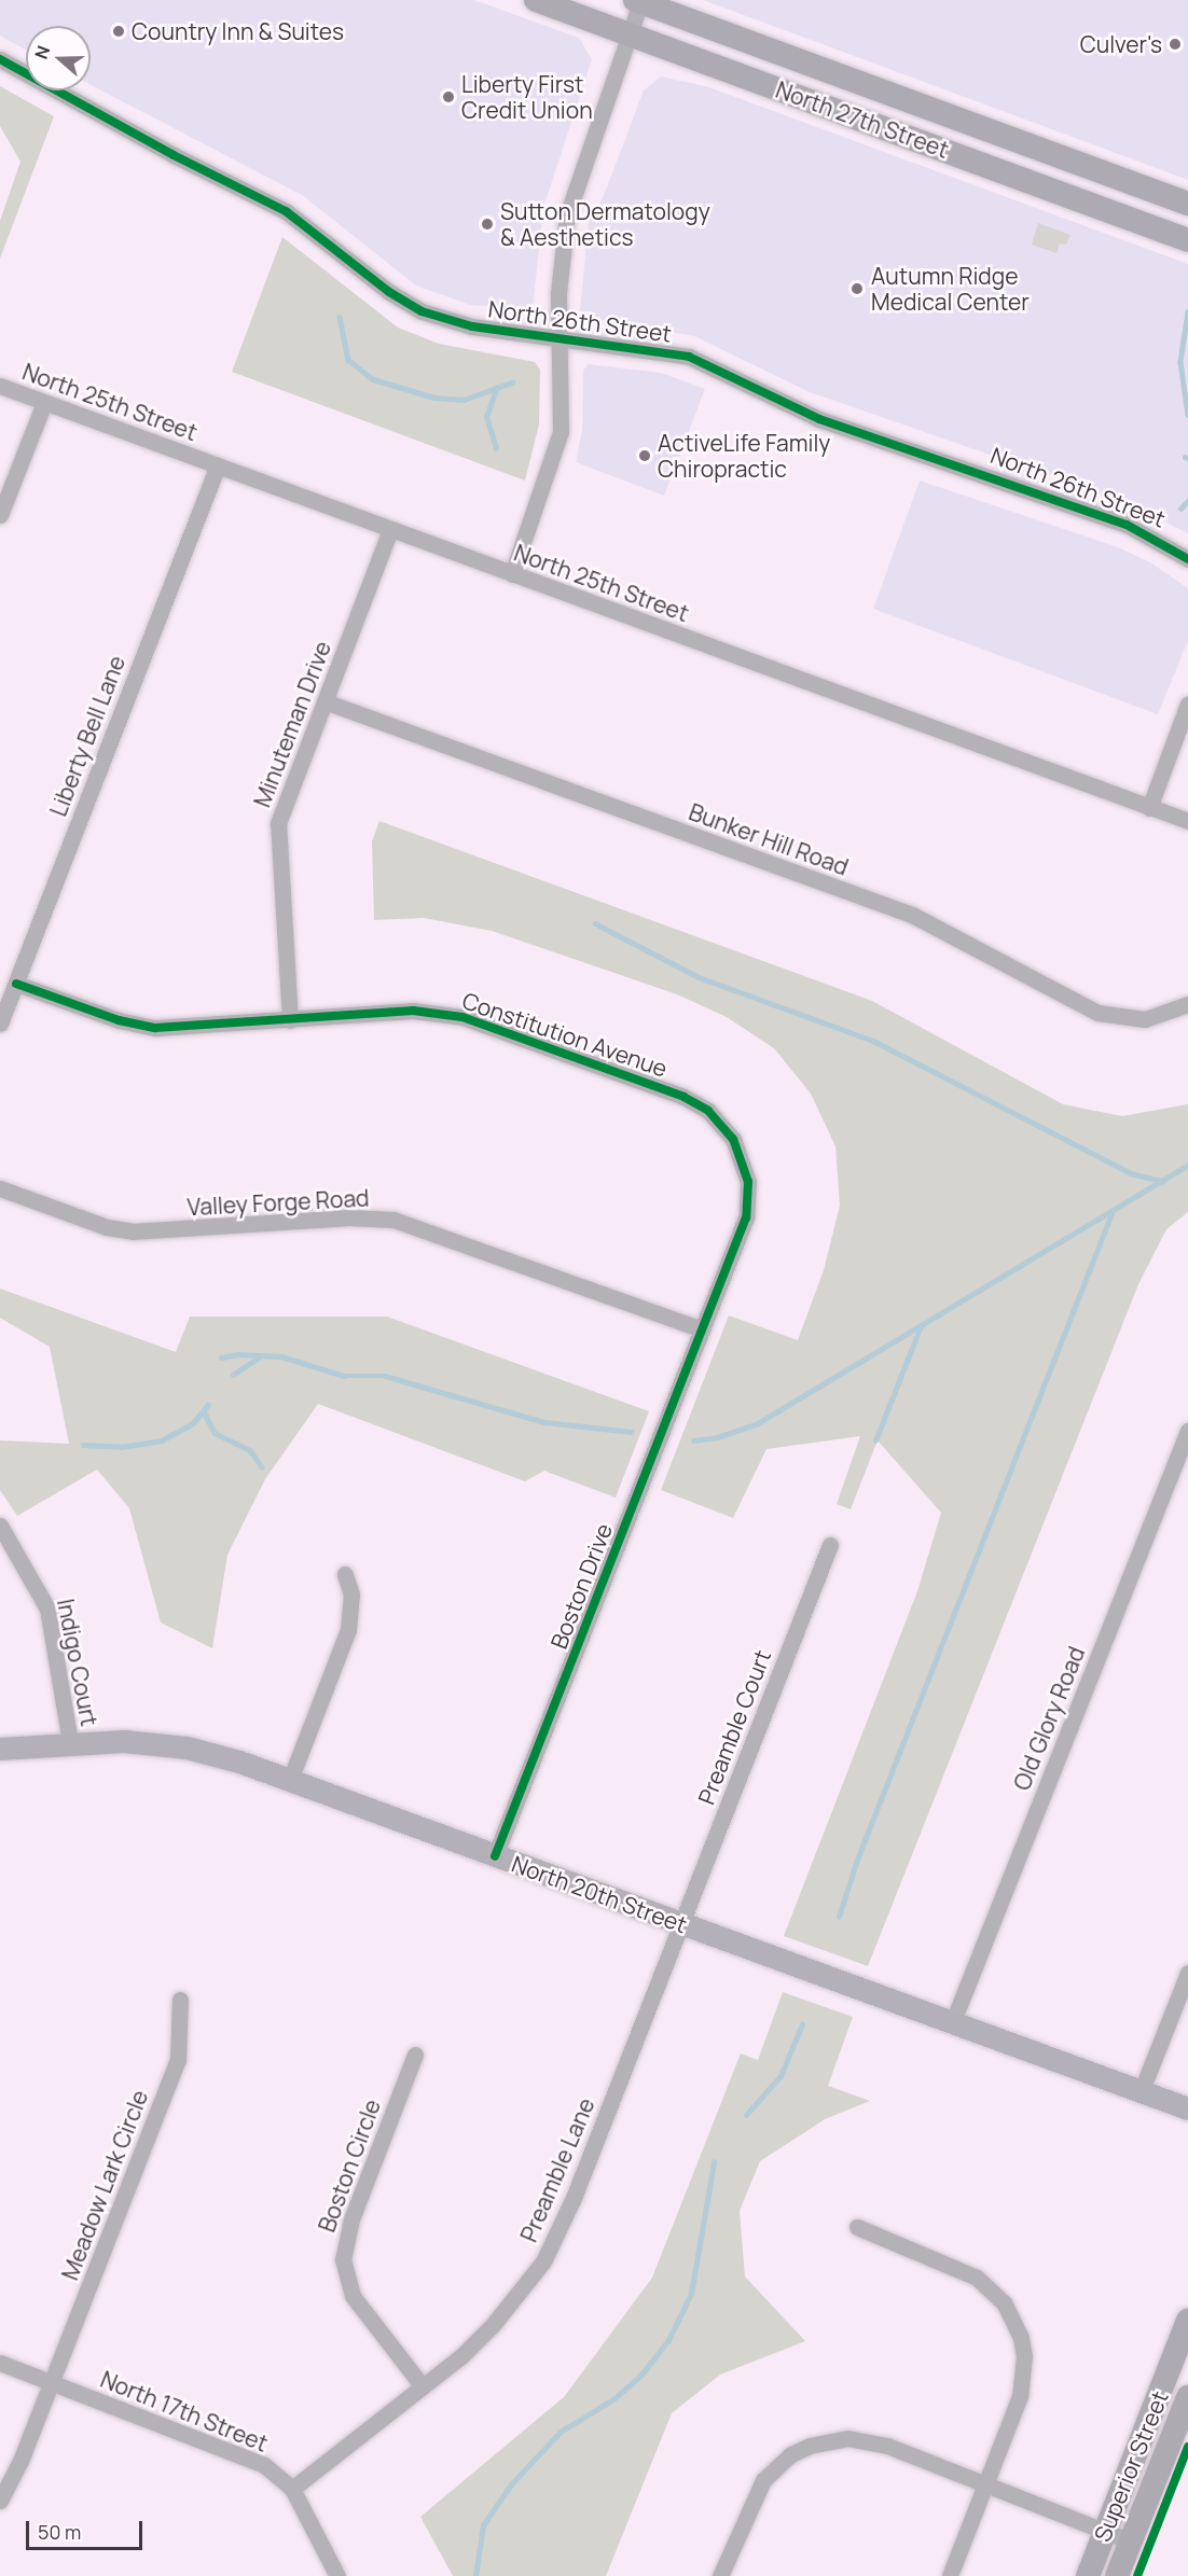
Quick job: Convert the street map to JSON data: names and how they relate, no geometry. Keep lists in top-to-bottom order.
{
  "streets": {
    "main road": ["North 27th Street", "Superior Street"],
    "street": [
      "North 26th Street",
      "North 25th Street",
      "Minuteman Drive",
      "Liberty Bell Lane",
      "Bunker Hill Road",
      "Constitution Avenue",
      "Valley Forge Road",
      "Boston Drive",
      "Indigo Court",
      "Old Glory Road",
      "Preamble Court",
      "North 20th Street",
      "Boston Circle",
      "Preamble Lane",
      "Meadow Lark Circle",
      "North 17th Street"
    ]
  },
  "crossings": [
    ["North 25th Street", "Minuteman Drive"],
    ["North 25th Street", "Liberty Bell Lane"],
    ["Minuteman Drive", "Bunker Hill Road"],
    ["Minuteman Drive", "Constitution Avenue"],
    ["Liberty Bell Lane", "Constitution Avenue"],
    ["Constitution Avenue", "Valley Forge Road"],
    ["Constitution Avenue", "Boston Drive"],
    ["Valley Forge Road", "Boston Drive"],
    ["Boston Drive", "North 20th Street"],
    ["Indigo Court", "North 20th Street"],
    ["Old Glory Road", "North 20th Street"],
    ["Preamble Court", "North 20th Street"],
    ["Preamble Court", "Preamble Lane"],
    ["North 20th Street", "Preamble Lane"],
    ["Boston Circle", "Preamble Lane"],
    ["Preamble Lane", "North 17th Street"],
    ["Meadow Lark Circle", "North 17th Street"]
  ],
  "places": [
    "Country Inn & Suites",
    "Culver's",
    "Liberty First Credit Union",
    "Sutton Dermatology & Aesthetics",
    "Autumn Ridge Medical Center",
    "ActiveLife Family Chiropractic"
  ],
  "scale_bar": "50 m",
  "north": "left"
}
